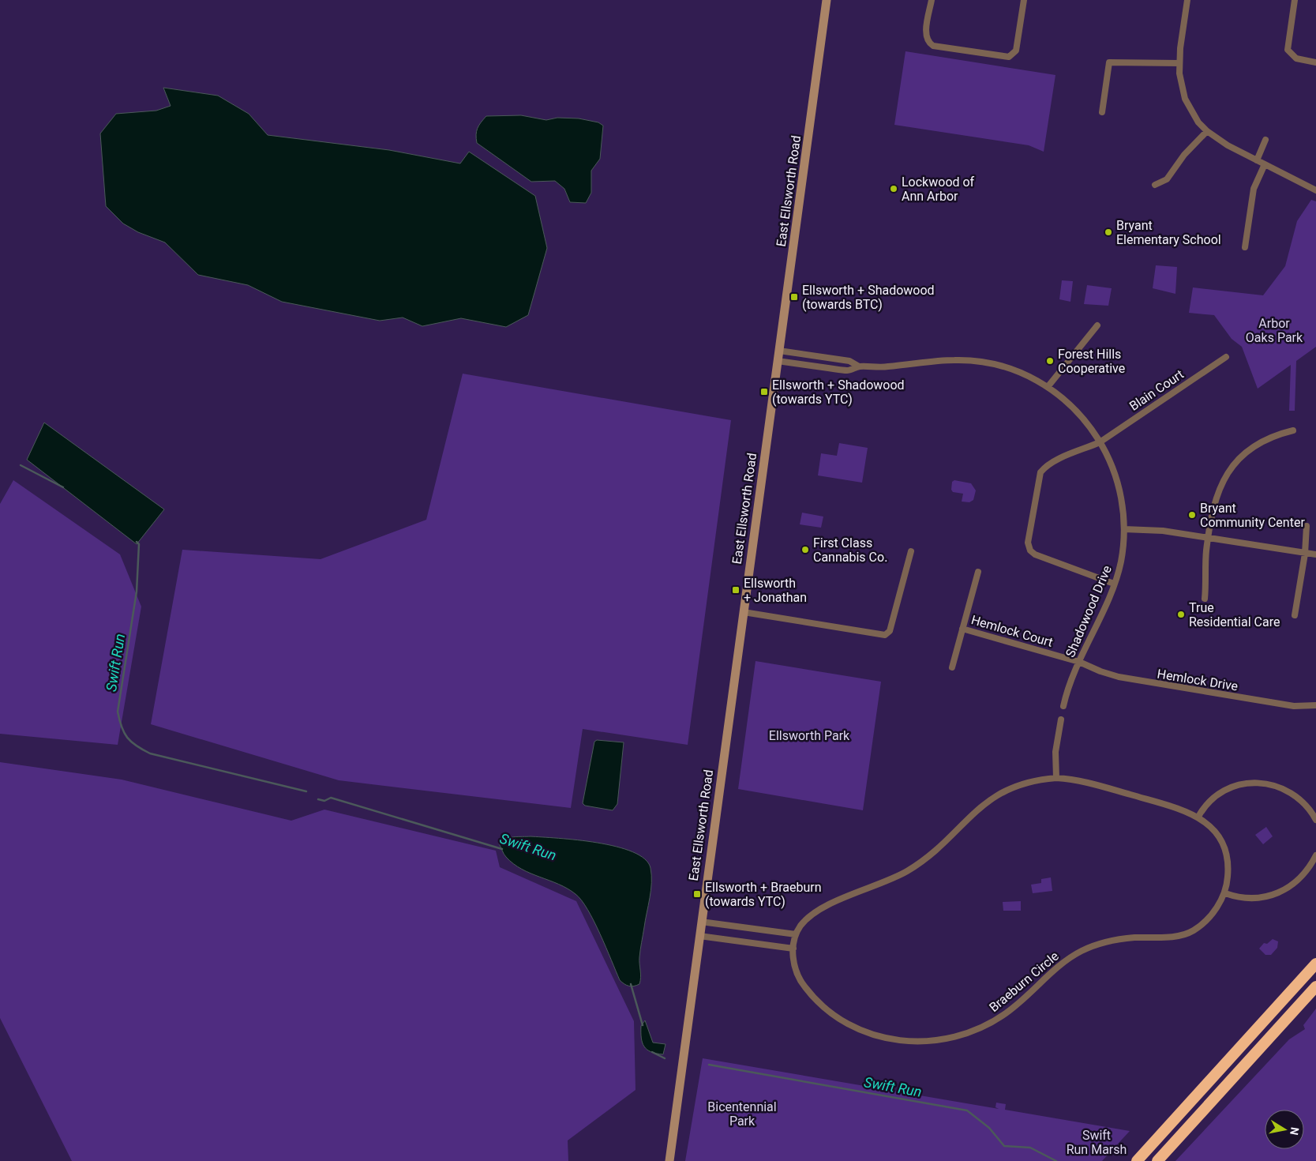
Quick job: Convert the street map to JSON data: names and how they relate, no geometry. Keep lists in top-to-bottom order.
{
  "streets": {
    "main road": ["East Ellsworth Road"],
    "street": [
      "Blain Court",
      "Shadowood Drive",
      "Hemlock Court",
      "Hemlock Drive",
      "Braeburn Circle"
    ]
  },
  "crossings": [
    ["East Ellsworth Road", "Shadowood Drive"],
    ["Blain Court", "Shadowood Drive"],
    ["Shadowood Drive", "Hemlock Court"],
    ["Shadowood Drive", "Hemlock Drive"],
    ["Hemlock Court", "Hemlock Drive"]
  ],
  "water": ["Swift Run"],
  "parks": [
    "Arbor Oaks Park",
    "Ellsworth Park",
    "Bicentennial Park",
    "Swift Run Marsh"
  ],
  "places": {
    "other": [
      "Lockwood of Ann Arbor",
      "Bryant Elementary School",
      "Forest Hills Cooperative",
      "Bryant Community Center",
      "First Class Cannabis Co.",
      "True Residential Care"
    ],
    "transit": [
      "Ellsworth + Shadowood (towards BTC)",
      "Ellsworth + Shadowood (towards YTC)",
      "Ellsworth + Jonathan",
      "Ellsworth + Braeburn (towards YTC)"
    ]
  },
  "north": "right"
}
